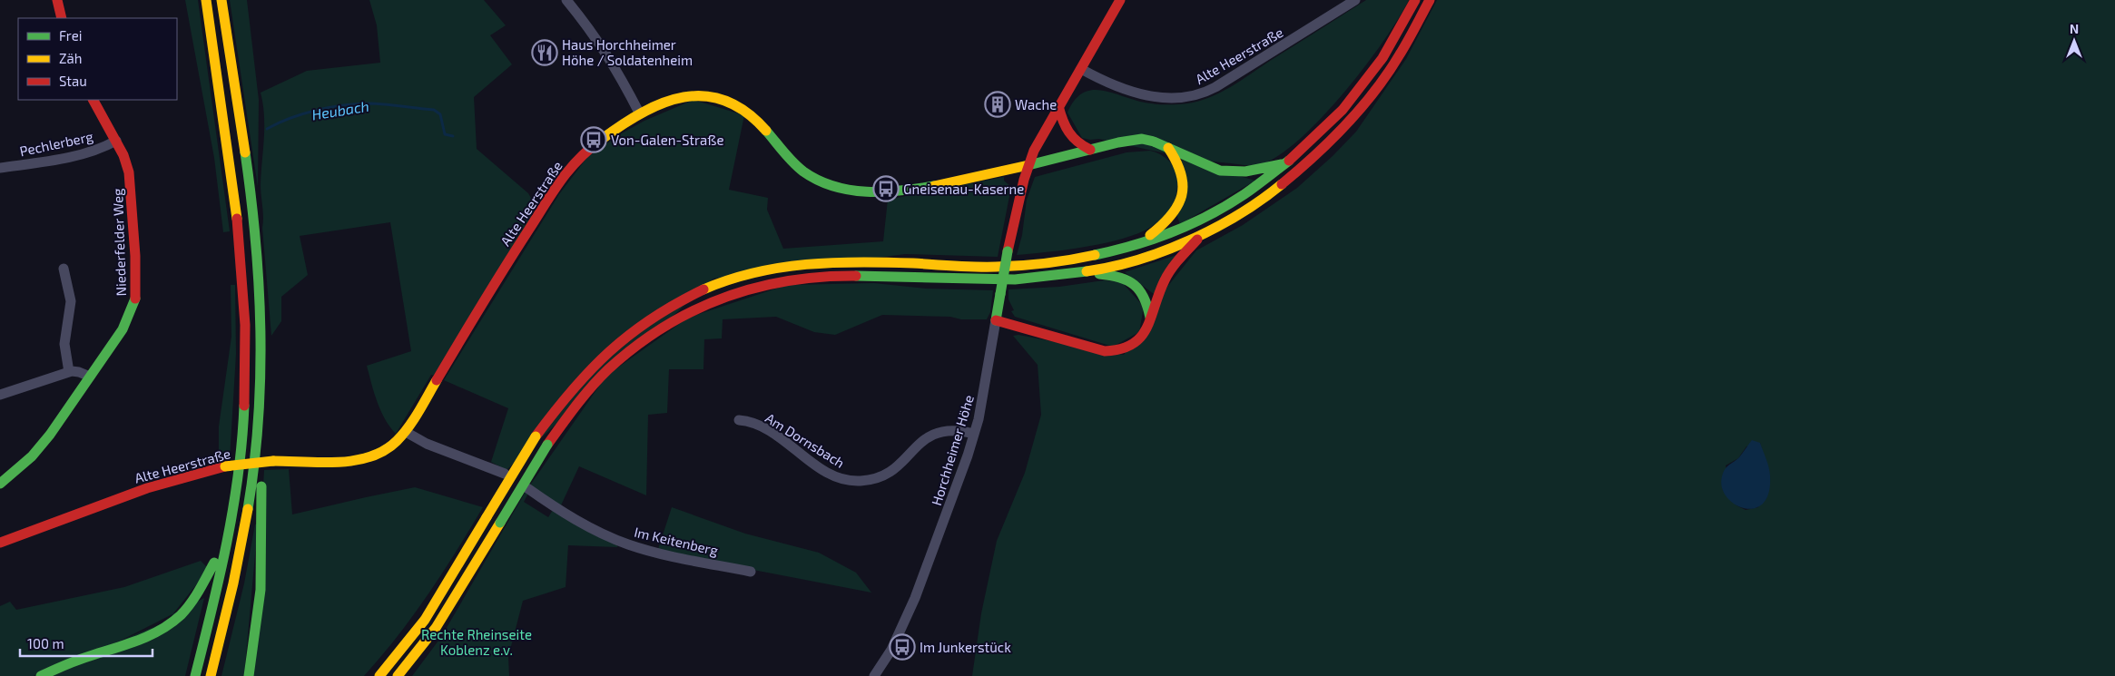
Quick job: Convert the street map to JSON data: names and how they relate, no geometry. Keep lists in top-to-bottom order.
{
  "streets": {
    "main road": ["Alte Heerstraße", "Niederfelder Weg", "Horchheimer Höhe"],
    "street": ["Pechlerberg", "Am Dornsbach", "Im Keitenberg"]
  },
  "crossings": [
    ["Alte Heerstraße", "Horchheimer Höhe"],
    ["Pechlerberg", "Niederfelder Weg"],
    ["Am Dornsbach", "Horchheimer Höhe"]
  ],
  "water": ["Heubach"],
  "parks": ["Rechte Rheinseite Koblenz e.v."],
  "places": {
    "restaurant": ["Haus Horchheimer Höhe / Soldatenheim"],
    "building": ["Wache"],
    "bus stop": ["Von-Galen-Straße", "Gneisenau-Kaserne", "Im Junkerstück"]
  },
  "legend": ["Frei", "Zäh", "Stau"],
  "scale_bar": "100 m",
  "north": "top"
}
